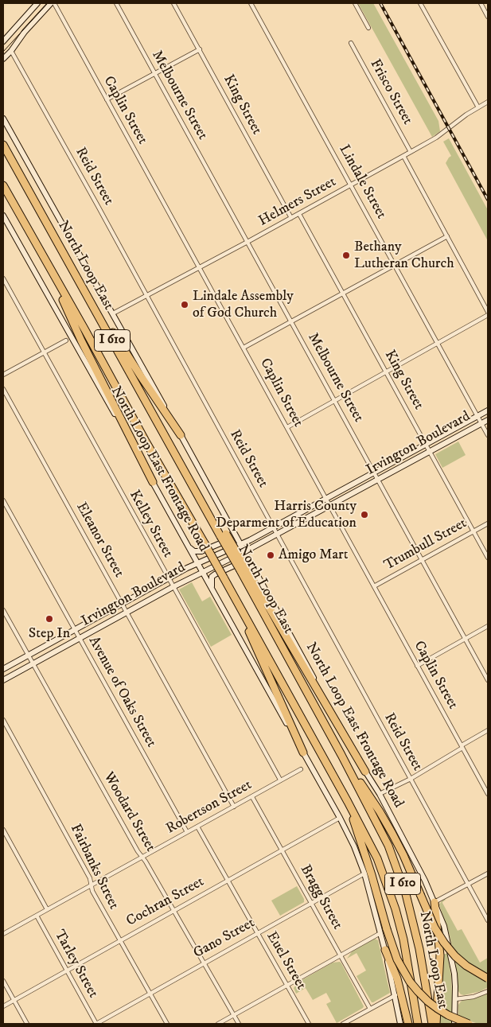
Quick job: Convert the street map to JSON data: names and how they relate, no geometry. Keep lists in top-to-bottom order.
{
  "streets": {
    "highway": ["North Loop East", "I 610"],
    "main road": ["Irvington Boulevard", "North Loop East Frontage Road"],
    "street": [
      "Frisco Street",
      "Melbourne Street",
      "King Street",
      "Caplin Street",
      "Reid Street",
      "Lindale Street",
      "Helmers Street",
      "Kelley Street",
      "Eleanor Street",
      "Trumbull Street",
      "Avenue of Oaks Street",
      "Robertson Street",
      "Woodard Street",
      "Fairbanks Street",
      "Bragg Street",
      "Cochran Street",
      "Gano Street",
      "Euel Street",
      "Tarley Street"
    ]
  },
  "crossings": [
    ["Frisco Street", "Helmers Street"],
    ["Melbourne Street", "Helmers Street"],
    ["Melbourne Street", "Irvington Boulevard"],
    ["Melbourne Street", "Trumbull Street"],
    ["King Street", "Helmers Street"],
    ["King Street", "Irvington Boulevard"],
    ["King Street", "Trumbull Street"],
    ["Caplin Street", "Helmers Street"],
    ["Caplin Street", "Irvington Boulevard"],
    ["Caplin Street", "Trumbull Street"],
    ["Reid Street", "Helmers Street"],
    ["Reid Street", "Irvington Boulevard"],
    ["Lindale Street", "Helmers Street"],
    ["Lindale Street", "Irvington Boulevard"],
    ["Helmers Street", "North Loop East Frontage Road"],
    ["Irvington Boulevard", "North Loop East Frontage Road"],
    ["Irvington Boulevard", "Kelley Street"],
    ["Irvington Boulevard", "Eleanor Street"],
    ["Irvington Boulevard", "Avenue of Oaks Street"],
    ["Irvington Boulevard", "Woodard Street"],
    ["North Loop East Frontage Road", "Cochran Street"],
    ["North Loop East Frontage Road", "Gano Street"],
    ["Kelley Street", "Robertson Street"],
    ["Eleanor Street", "Robertson Street"],
    ["Avenue of Oaks Street", "Robertson Street"],
    ["Robertson Street", "Woodard Street"],
    ["Robertson Street", "Fairbanks Street"],
    ["Robertson Street", "Bragg Street"],
    ["Robertson Street", "Euel Street"],
    ["Robertson Street", "Tarley Street"],
    ["Woodard Street", "Cochran Street"],
    ["Woodard Street", "Gano Street"],
    ["Fairbanks Street", "Cochran Street"],
    ["Fairbanks Street", "Gano Street"],
    ["Bragg Street", "Cochran Street"],
    ["Bragg Street", "Gano Street"],
    ["Cochran Street", "Euel Street"],
    ["Cochran Street", "Tarley Street"],
    ["Gano Street", "Euel Street"],
    ["Gano Street", "Tarley Street"]
  ],
  "places": [
    "Bethany Lutheran Church",
    "Lindale Assembly of God Church",
    "Harris County Deparment of Education",
    "Amigo Mart",
    "Step In"
  ]
}
